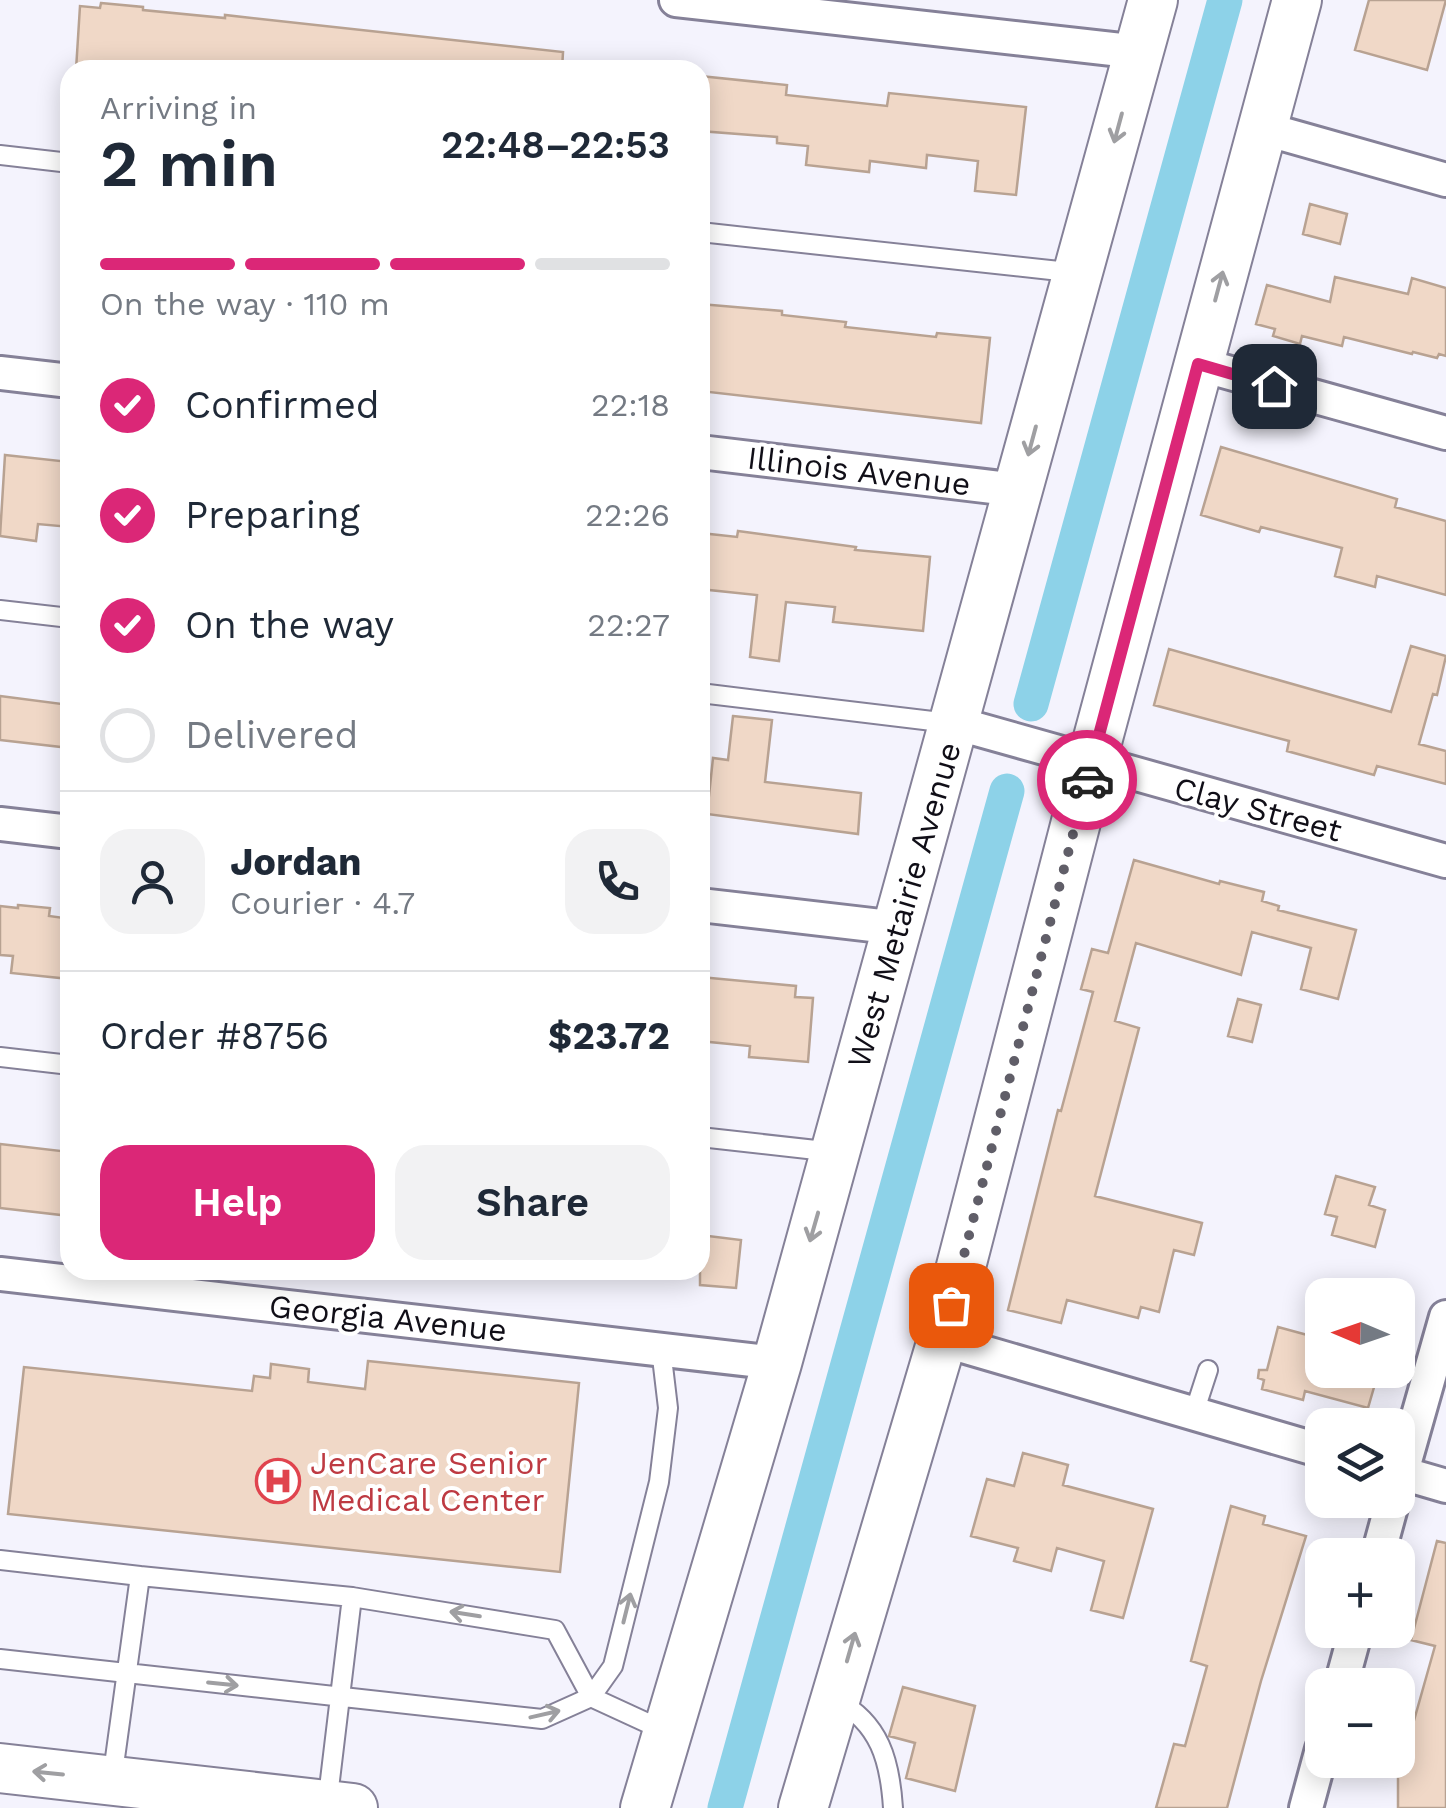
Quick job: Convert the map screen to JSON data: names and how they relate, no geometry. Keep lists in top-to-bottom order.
{
  "streets": {
    "main road": ["West Metairie Avenue"],
    "street": ["Illinois Avenue", "Clay Street", "Georgia Avenue"]
  },
  "crossings": [
    ["Illinois Avenue", "West Metairie Avenue"],
    ["Clay Street", "West Metairie Avenue"],
    ["West Metairie Avenue", "Georgia Avenue"]
  ],
  "places": {
    "hospital": ["JenCare Senior Medical Center"]
  },
  "north": "left",
  "page": {
    "heading": ["2 min", "Arriving in", "22:48–22:53"],
    "panel": [
      "Jordan",
      "Courier · 4.7",
      "Order #8756",
      "$23.72"
    ],
    "bar": "On the way · 110 m",
    "list": [
      ["Confirmed", "22:18"],
      ["Preparing", "22:26"],
      ["On the way", "22:27"],
      "Delivered"
    ],
    "buttons": ["Help", "Share"],
    "map_buttons": ["+", "−"]
  }
}
